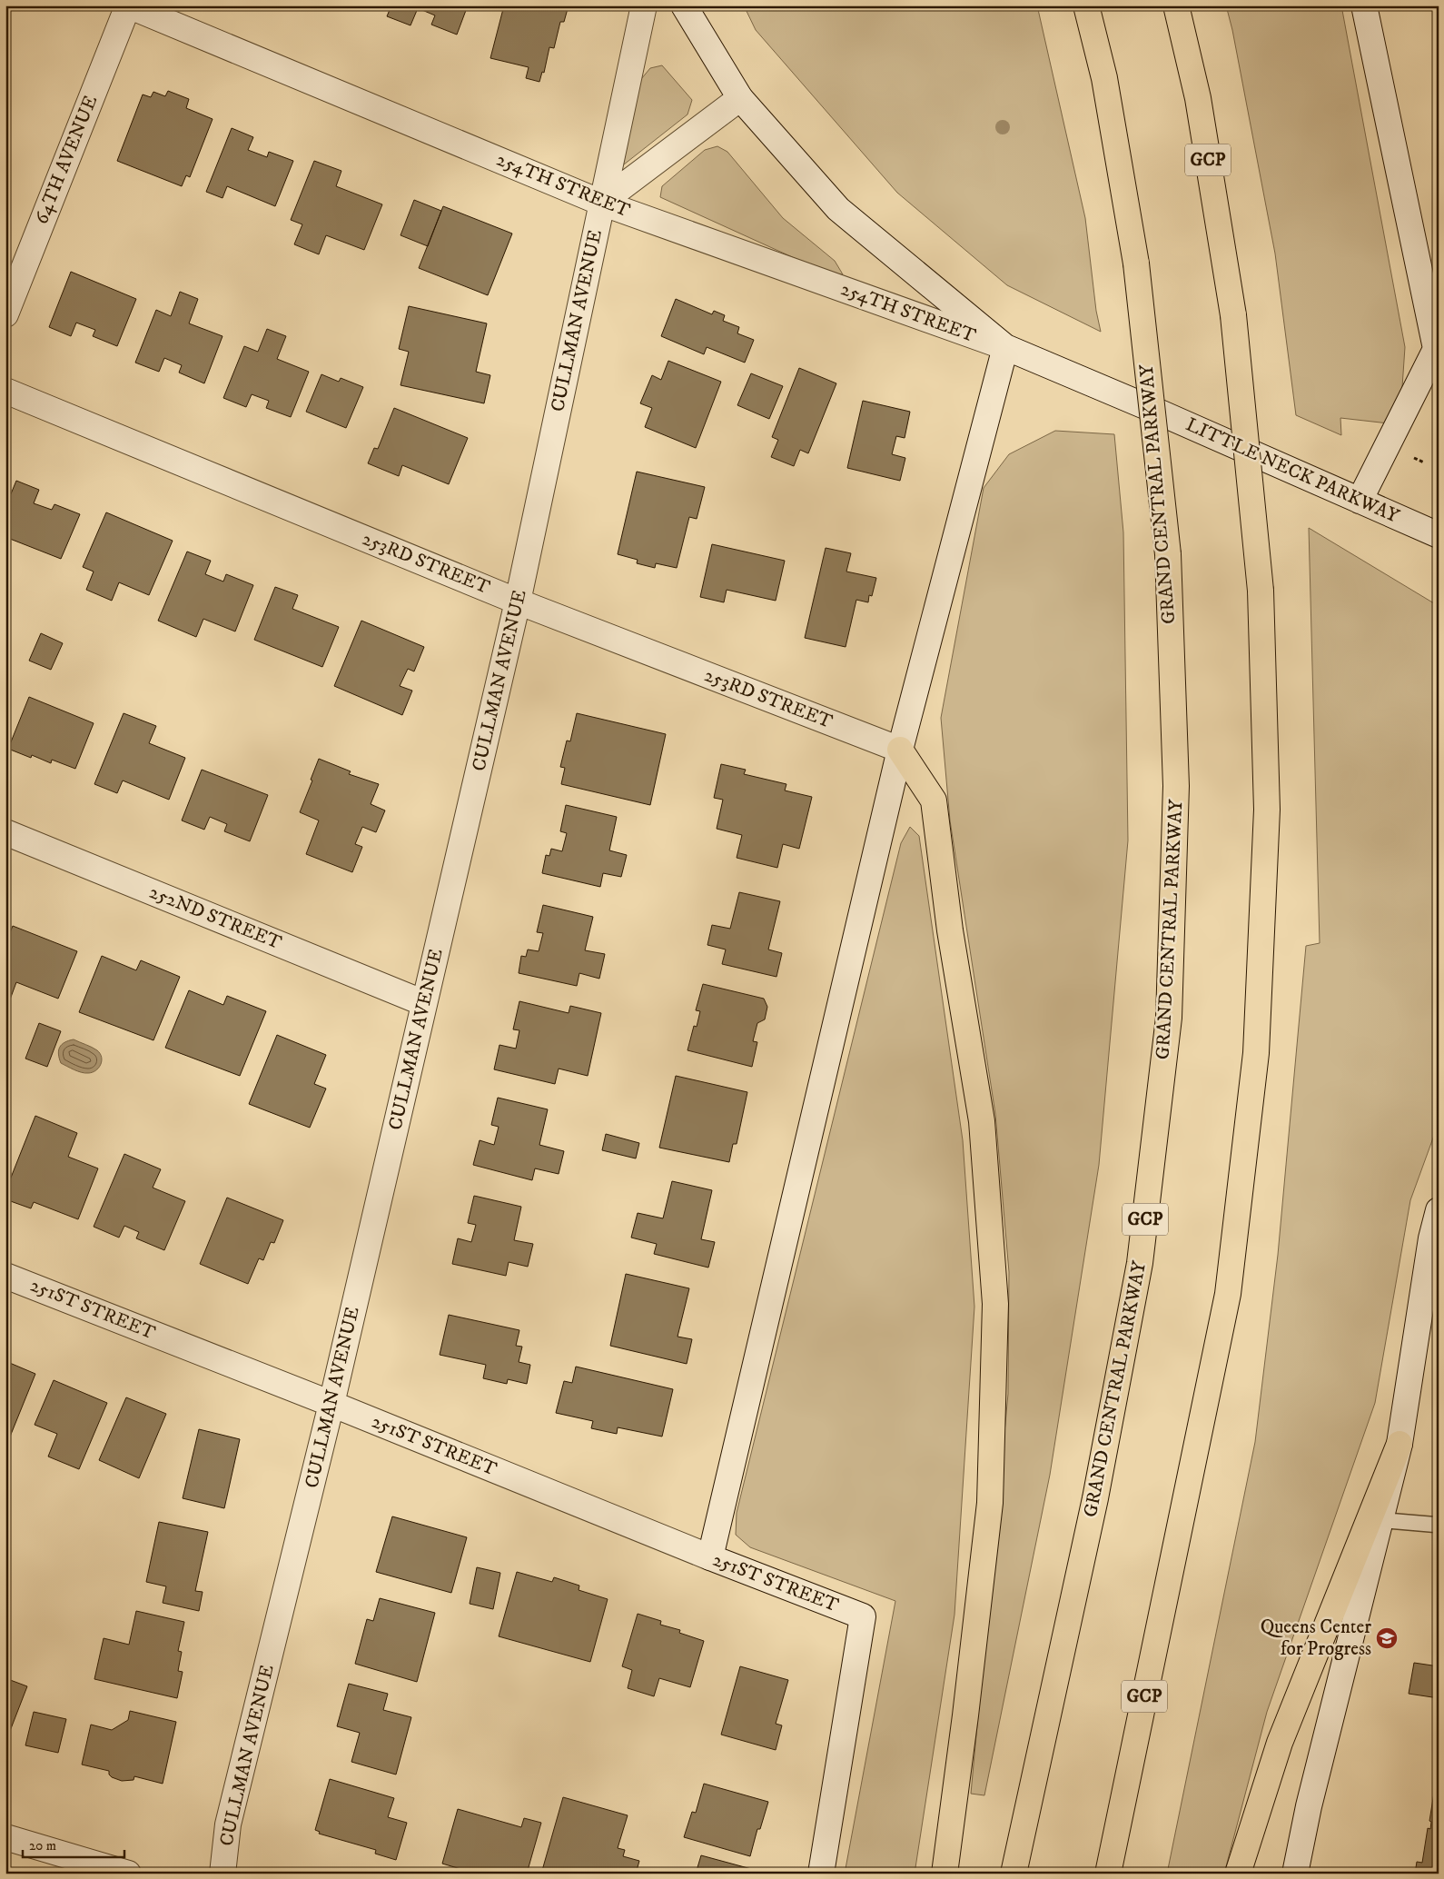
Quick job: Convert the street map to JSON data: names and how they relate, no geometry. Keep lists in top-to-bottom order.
{
  "streets": {
    "highway": ["GCP", "GRAND CENTRAL PARKWAY"],
    "street": [
      "64TH AVENUE",
      "254TH STREET",
      "CULLMAN AVENUE",
      "LITTLE NECK PARKWAY",
      "253RD STREET",
      "252ND STREET",
      "251ST STREET"
    ]
  },
  "crossings": [
    ["64TH AVENUE", "254TH STREET"],
    ["254TH STREET", "CULLMAN AVENUE"],
    ["254TH STREET", "LITTLE NECK PARKWAY"],
    ["CULLMAN AVENUE", "LITTLE NECK PARKWAY"],
    ["CULLMAN AVENUE", "253RD STREET"],
    ["CULLMAN AVENUE", "252ND STREET"],
    ["CULLMAN AVENUE", "251ST STREET"]
  ],
  "places": {
    "school or university": ["Queens Center for Progress"]
  },
  "scale_bar": "20 m"
}
